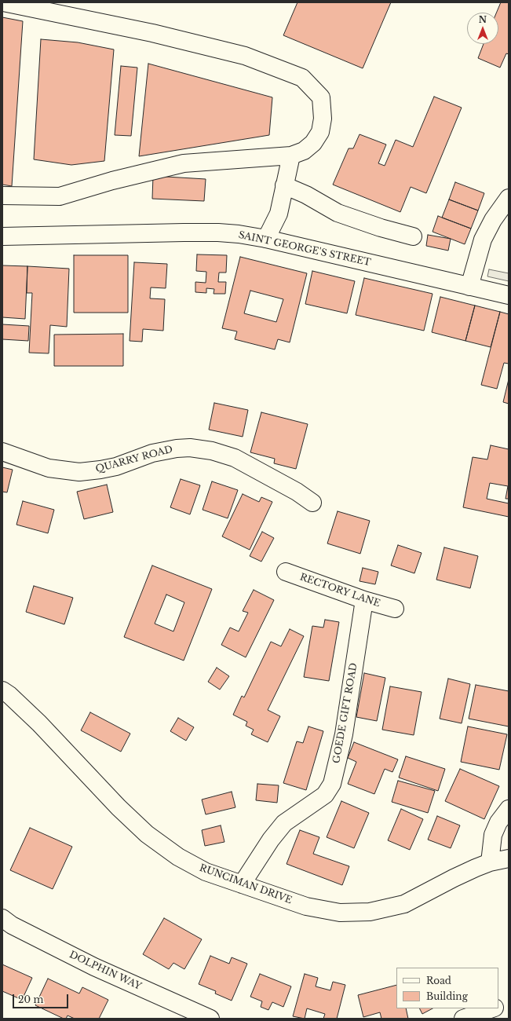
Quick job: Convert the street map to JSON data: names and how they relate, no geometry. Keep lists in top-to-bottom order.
{
  "streets": {
    "street": [
      "SAINT GEORGE'S STREET",
      "QUARRY ROAD",
      "RECTORY LANE",
      "GOEDE GIFT ROAD",
      "RUNCIMAN DRIVE",
      "DOLPHIN WAY"
    ]
  },
  "crossings": [
    ["RECTORY LANE", "GOEDE GIFT ROAD"],
    ["GOEDE GIFT ROAD", "RUNCIMAN DRIVE"]
  ],
  "legend": ["Road", "Building"],
  "scale_bar": "20 m",
  "north": "top"
}
